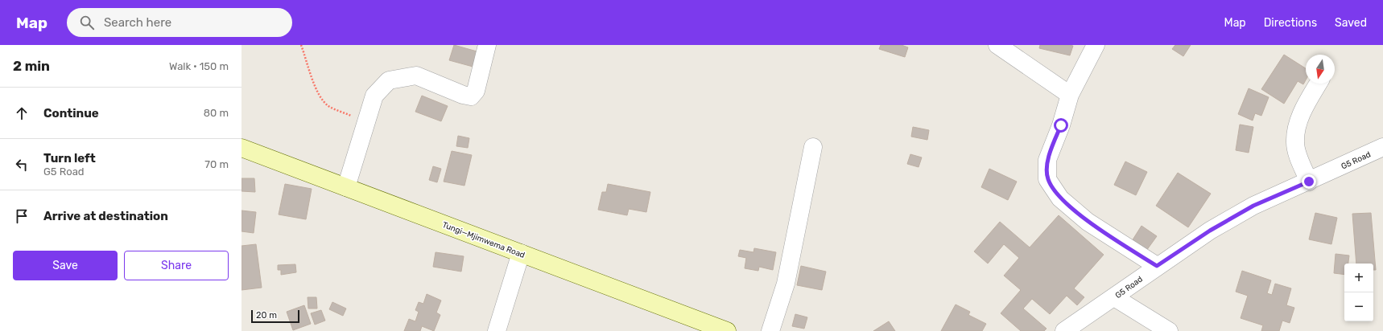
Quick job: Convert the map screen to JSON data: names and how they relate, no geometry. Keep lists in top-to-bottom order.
{
  "streets": {
    "street": ["G5 Road", "Tungi—Mjimwema Road"]
  },
  "scale_bar": "20 m",
  "north": "bottom",
  "page": {
    "header": "Map",
    "search": "Search here",
    "nav": ["Map", "Directions", "Saved"],
    "heading": ["2 min", "Walk · 150 m"],
    "list": [
      ["Continue", "80 m"],
      ["Turn left", "G5 Road", "70 m"],
      "Arrive at destination"
    ],
    "buttons": ["Save", "Share"],
    "map_buttons": ["+", "−"],
    "scale": "20 m"
  }
}
